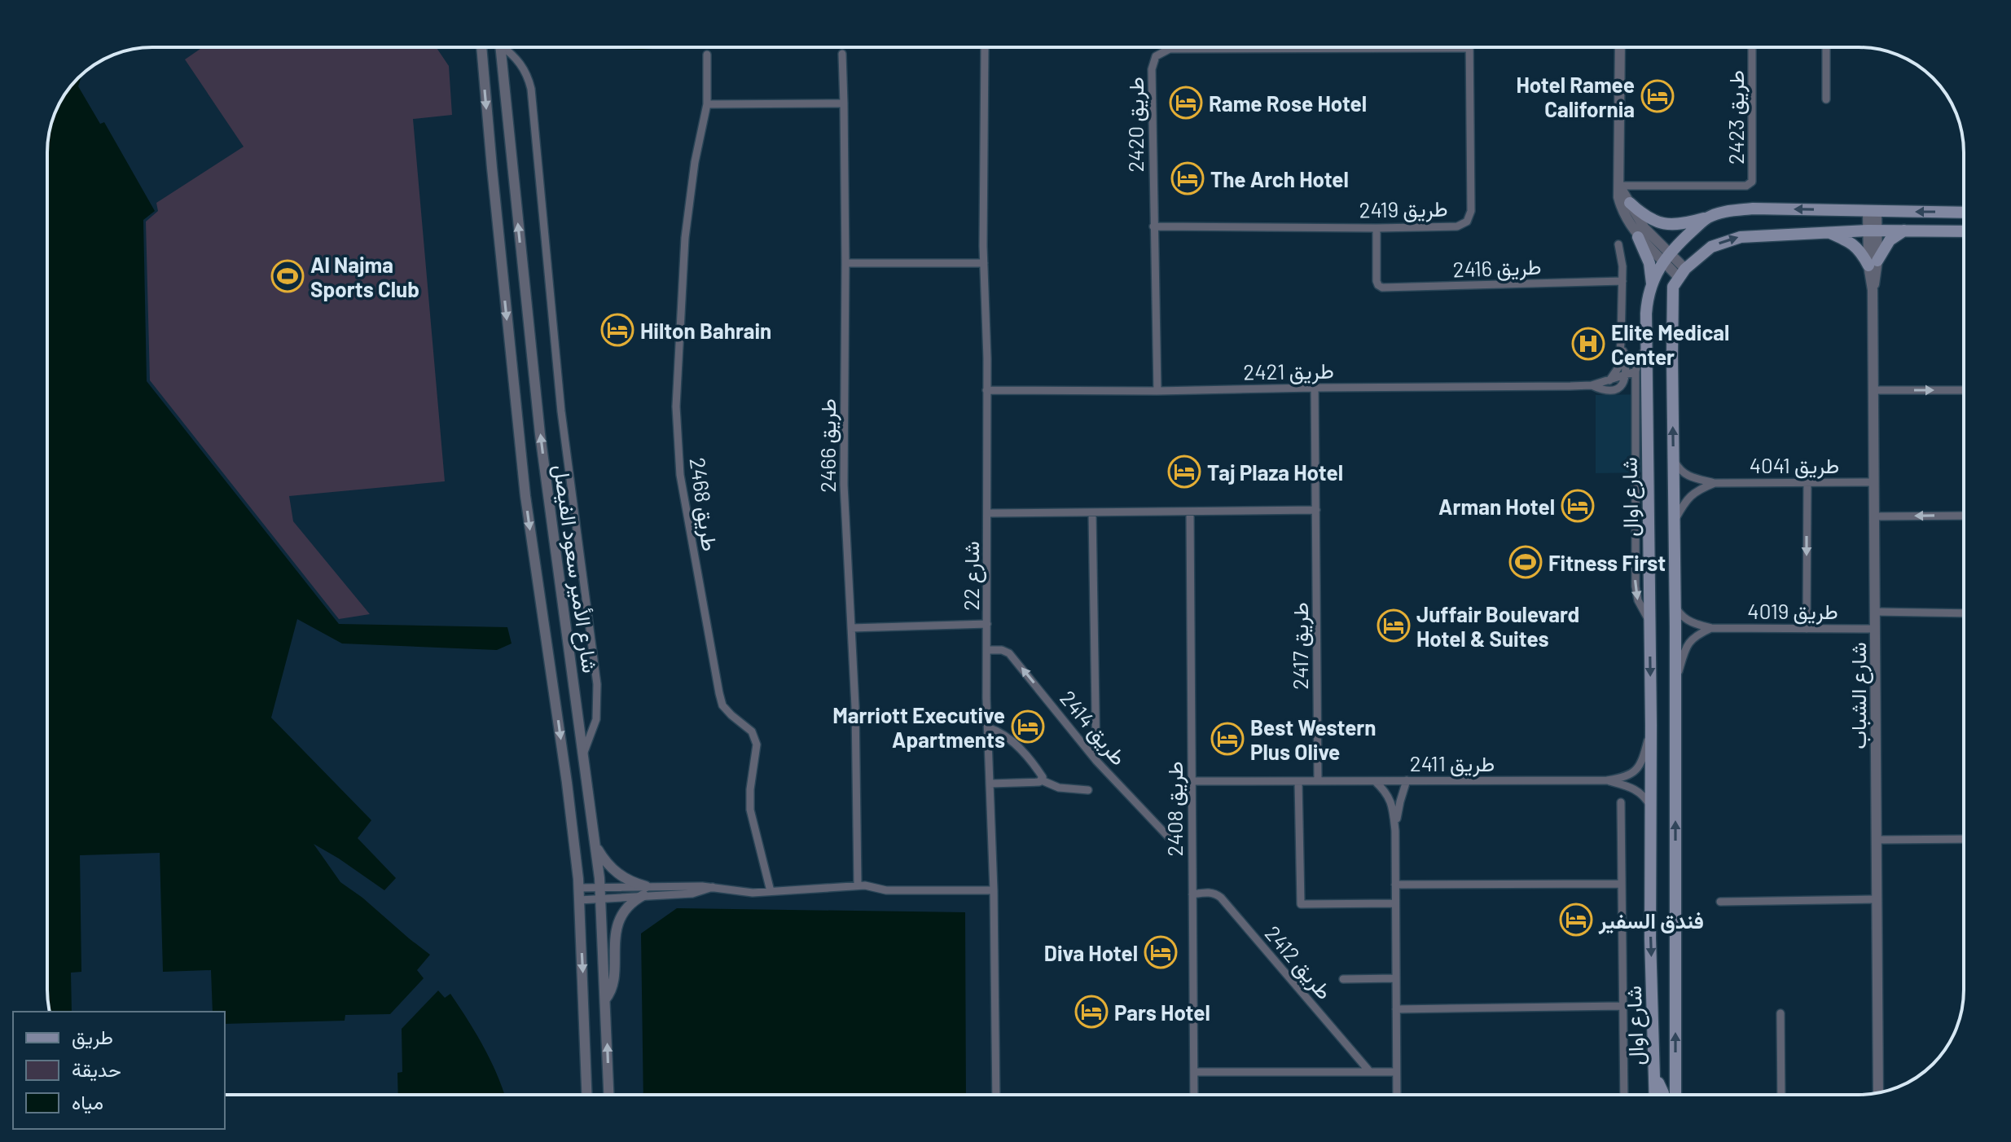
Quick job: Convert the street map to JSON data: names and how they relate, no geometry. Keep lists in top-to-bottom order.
{
  "streets": {
    "main road": ["شارع اوال"],
    "street": [
      "طريق 2423",
      "طريق 2420",
      "طريق 2419",
      "طريق 2416",
      "طريق 2421",
      "طريق 2466",
      "طريق 4041",
      "طريق 2468",
      "شارع الأمير سعود الفيصل",
      "شارع 22",
      "طريق 4019",
      "طريق 2417",
      "شارع الشباب",
      "طريق 2414",
      "طريق 2411",
      "طريق 2408",
      "طريق 2412"
    ]
  },
  "crossings": [
    ["طريق 2420", "طريق 2419"],
    ["طريق 2420", "طريق 2421"],
    ["طريق 2419", "طريق 2416"],
    ["طريق 2421", "شارع 22"],
    ["طريق 2421", "طريق 2417"],
    ["طريق 4041", "شارع اوال"],
    ["طريق 4041", "شارع الشباب"],
    ["شارع اوال", "طريق 4019"],
    ["شارع اوال", "شارع الشباب"],
    ["شارع اوال", "طريق 2411"],
    ["شارع 22", "طريق 2414"],
    ["طريق 4019", "شارع الشباب"],
    ["طريق 2417", "طريق 2411"],
    ["طريق 2411", "طريق 2408"],
    ["طريق 2408", "طريق 2412"]
  ],
  "places": {
    "hotel": [
      "Hotel Ramee California",
      "Rame Rose Hotel",
      "The Arch Hotel",
      "Hilton Bahrain",
      "Taj Plaza Hotel",
      "Arman Hotel",
      "Juffair Boulevard Hotel & Suites",
      "Marriott Executive Apartments",
      "Best Western Plus Olive",
      "فندق السفير",
      "Diva Hotel",
      "Pars Hotel"
    ],
    "sports": ["Al Najma Sports Club", "Fitness First"],
    "hospital": ["Elite Medical Center"]
  },
  "legend": ["طريق", "حديقة", "مياه"]
}
